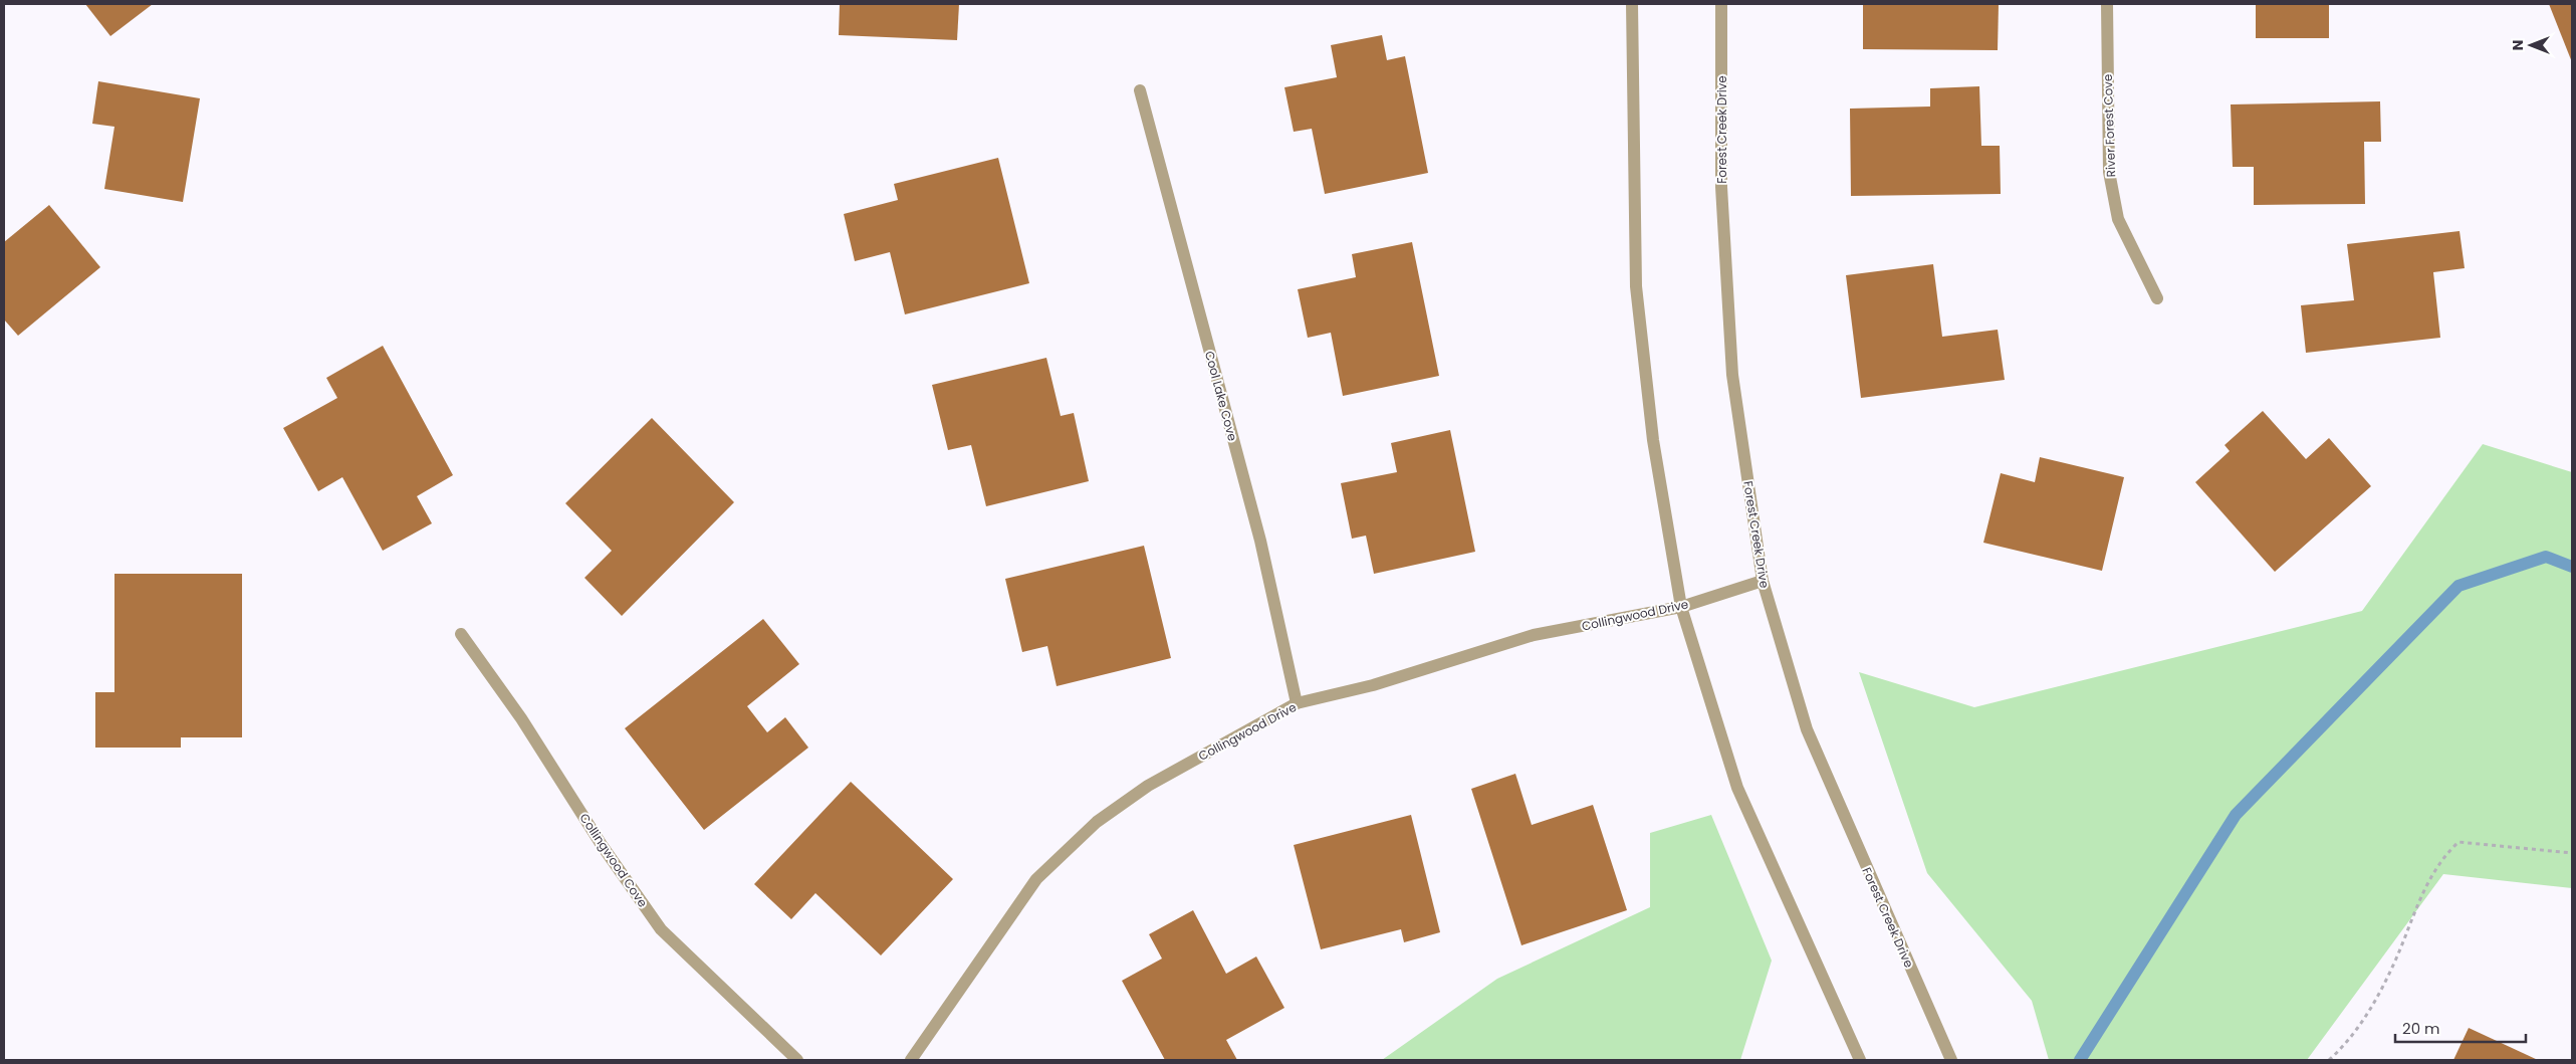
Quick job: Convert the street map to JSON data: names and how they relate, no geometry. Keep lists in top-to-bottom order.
{
  "streets": {
    "street": [
      "River Forest Cove",
      "Forest Creek Drive",
      "Cool Lake Cove",
      "Collingwood Drive",
      "Collingwood Cove"
    ]
  },
  "crossings": [
    ["Forest Creek Drive", "Collingwood Drive"],
    ["Cool Lake Cove", "Collingwood Drive"]
  ],
  "scale_bar": "20 m",
  "north": "left"
}
